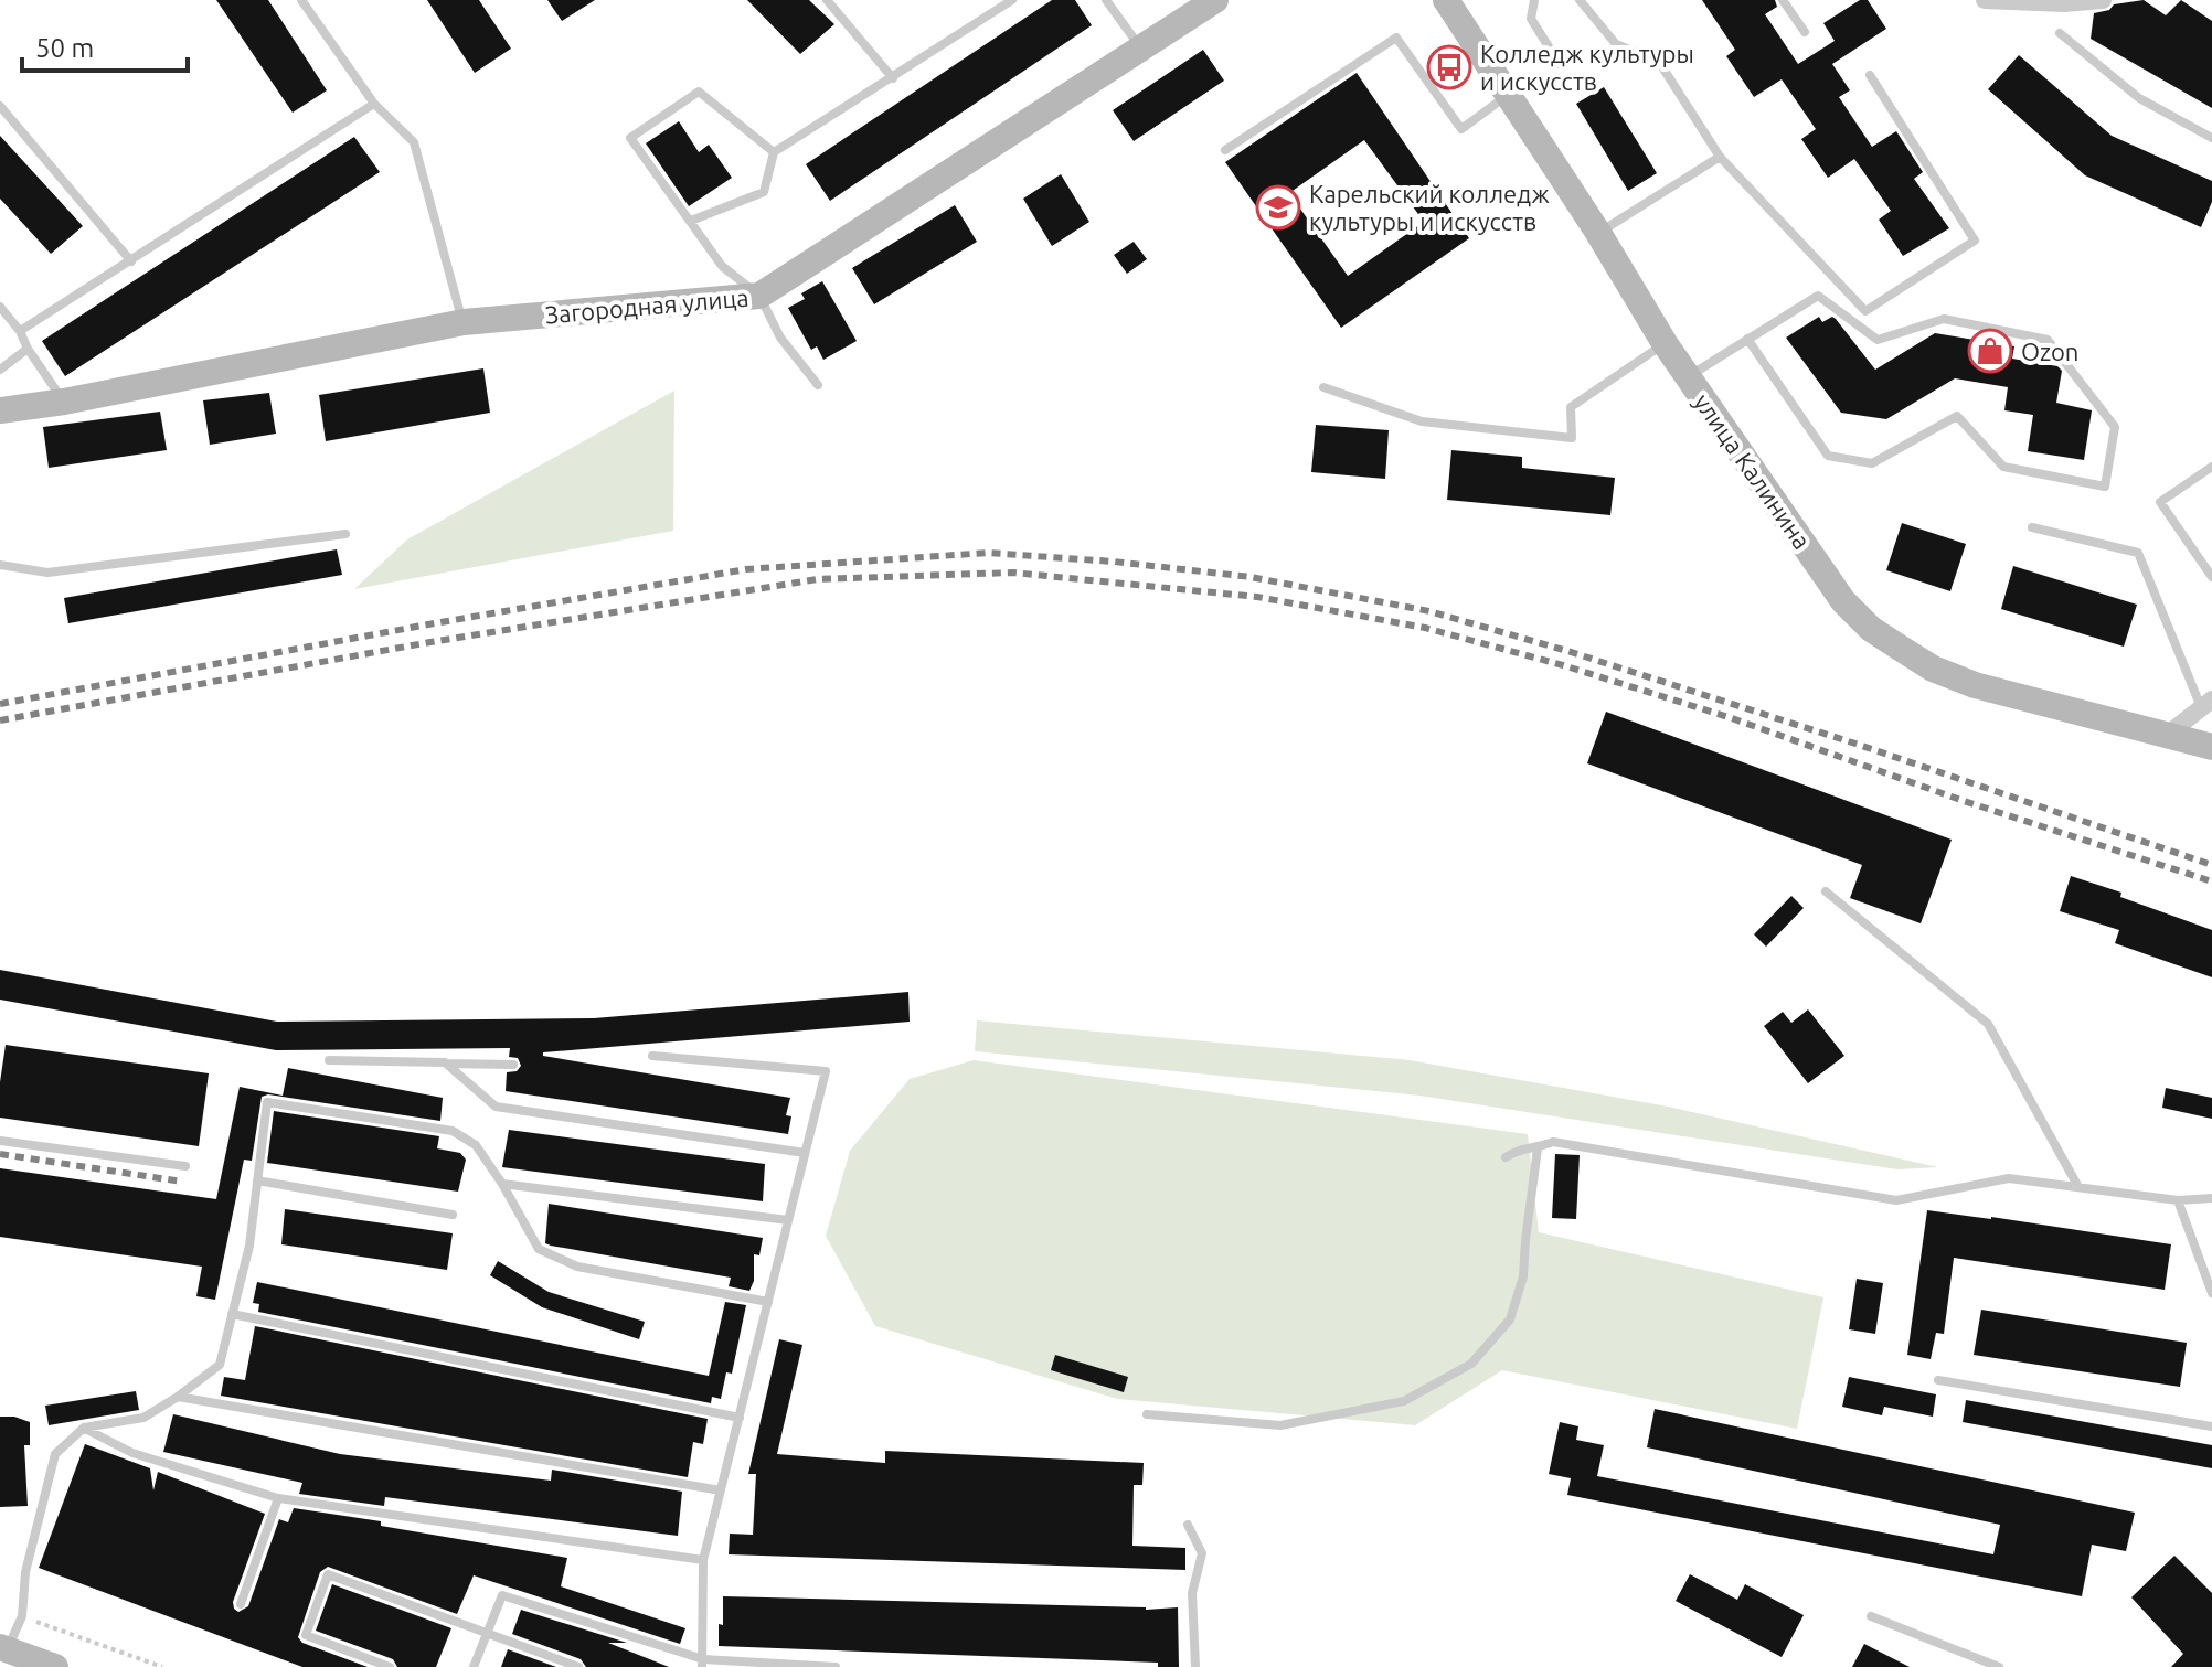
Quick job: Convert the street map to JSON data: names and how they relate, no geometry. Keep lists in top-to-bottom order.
{
  "streets": {
    "street": ["Загородная улица", "улица Калинина"]
  },
  "places": {
    "bus stop": ["Колледж культуры и искусств"],
    "school or university": ["Карельский колледж культуры и искусств"],
    "shop": ["Ozon"]
  },
  "scale_bar": "50 m"
}
